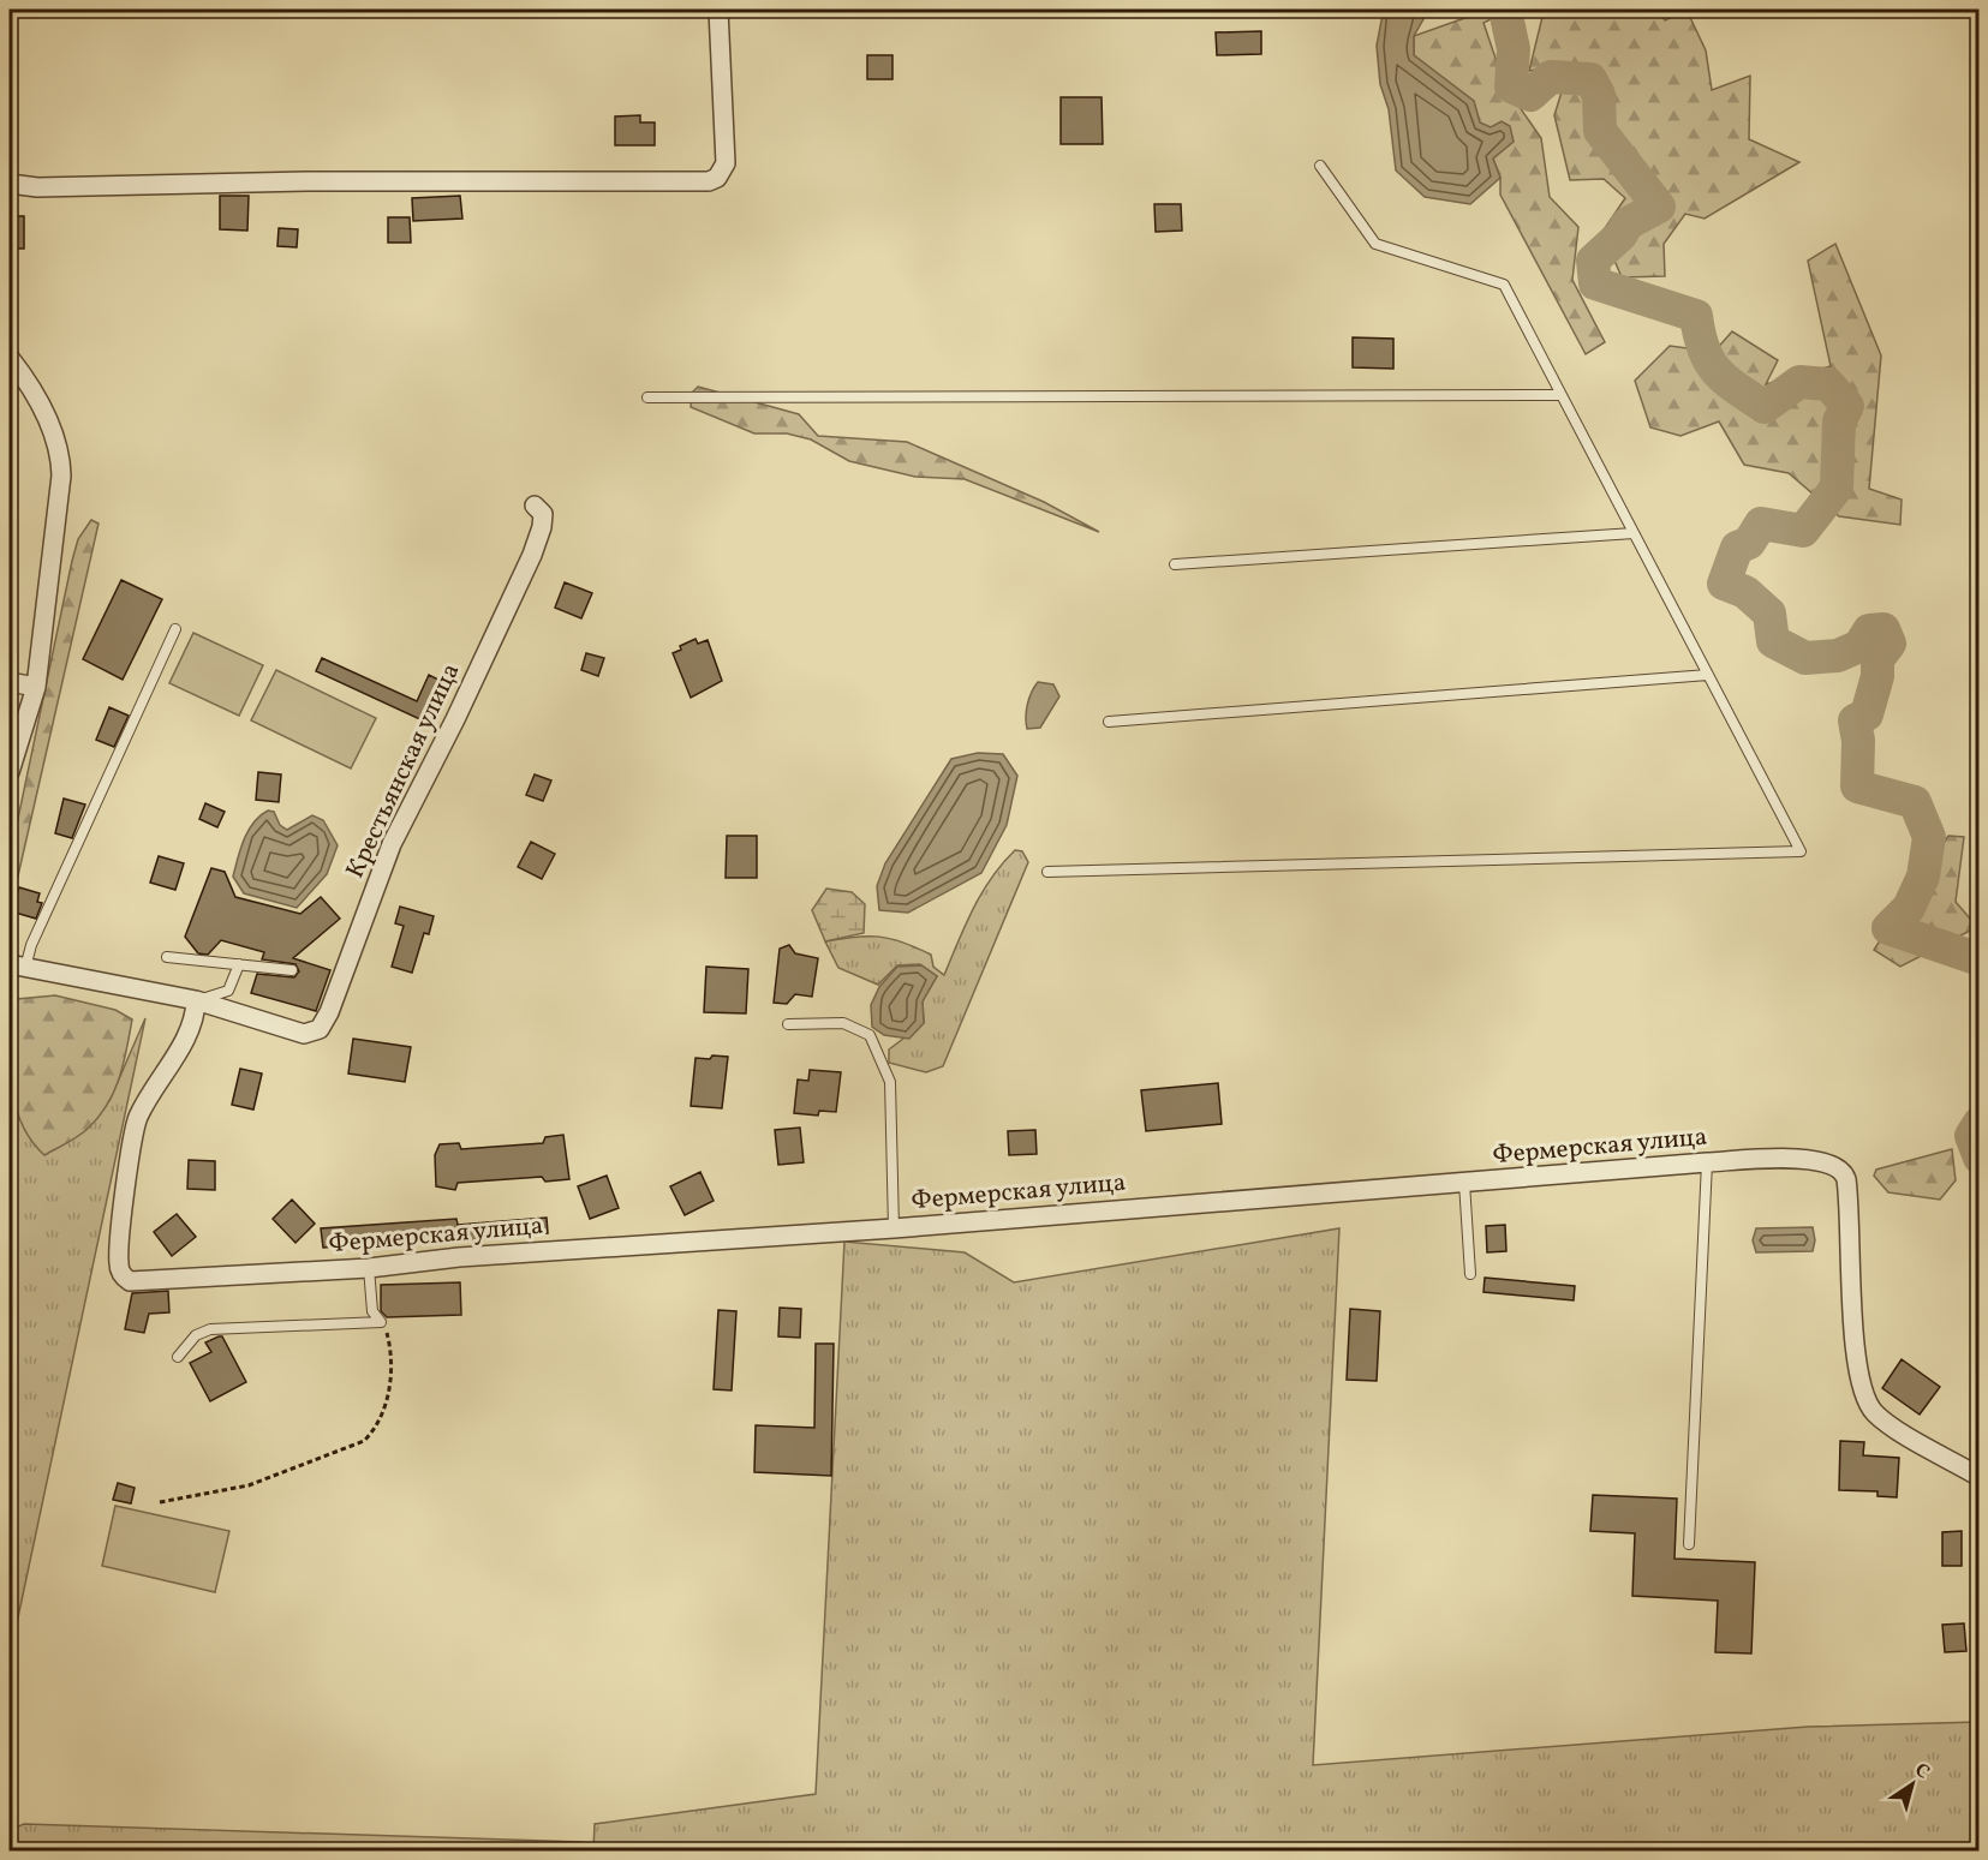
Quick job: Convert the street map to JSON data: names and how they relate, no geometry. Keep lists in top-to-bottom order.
{
  "streets": {
    "street": ["Крестьянская улица", "Фермерская улица"]
  },
  "crossings": [
    ["Крестьянская улица", "Фермерская улица"]
  ],
  "north": "top right"
}
